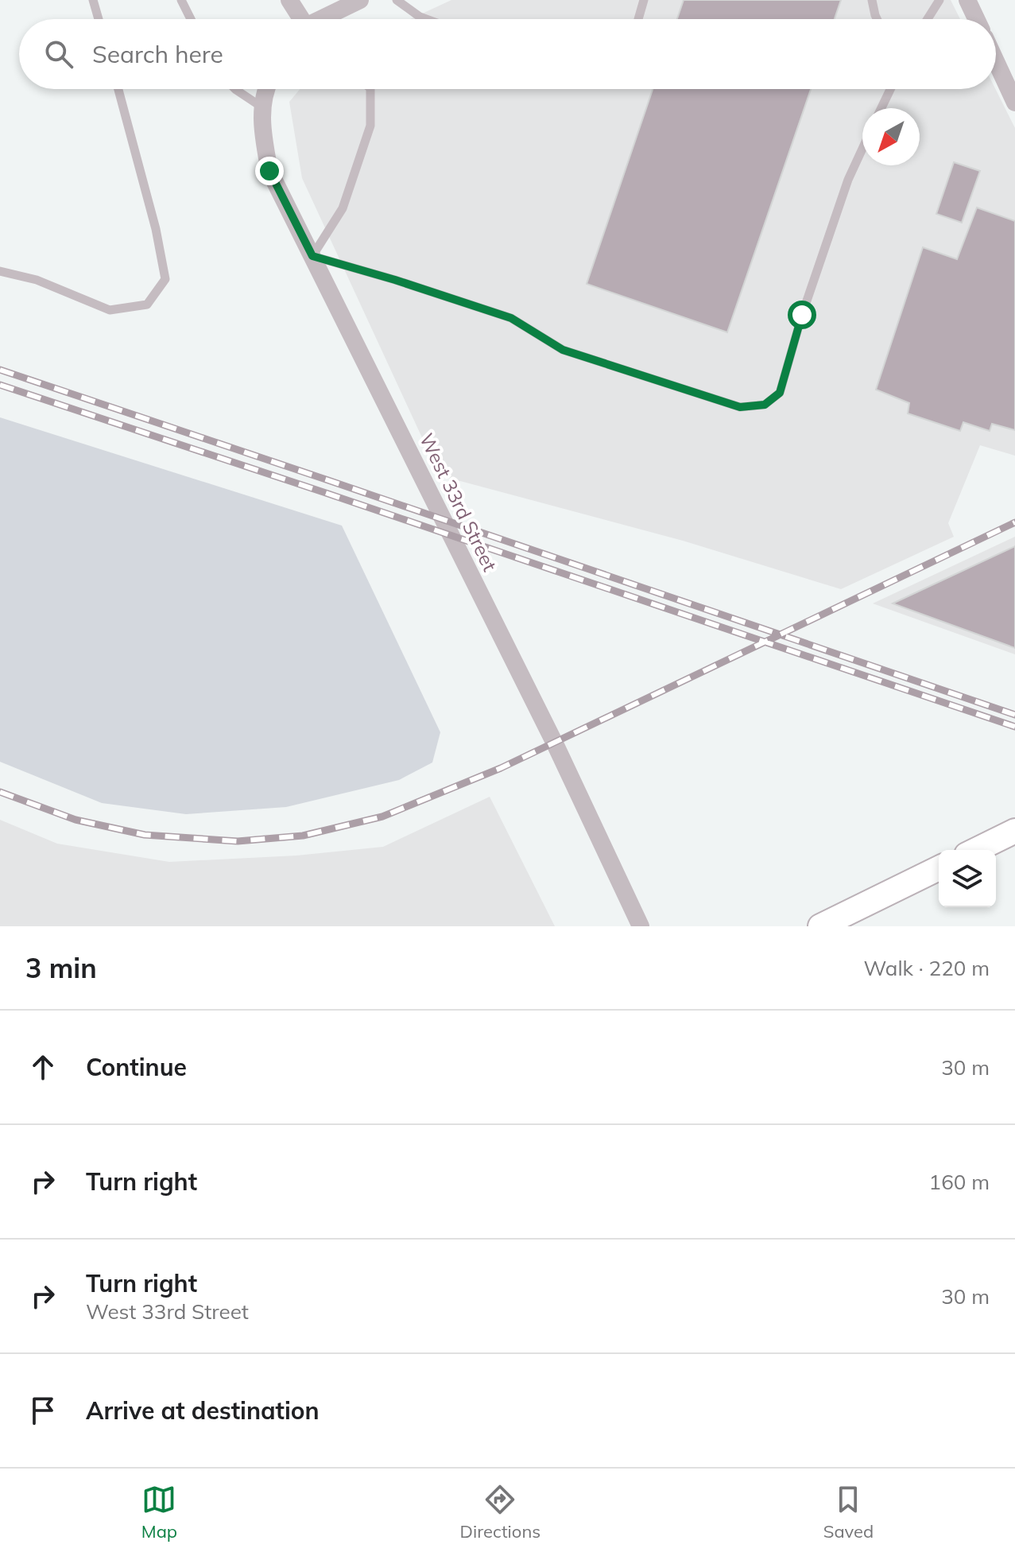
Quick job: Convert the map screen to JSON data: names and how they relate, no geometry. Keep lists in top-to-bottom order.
{
  "streets": {
    "street": ["West 33rd Street"]
  },
  "north": "bottom left",
  "page": {
    "search": "Search here",
    "heading": ["3 min", "Walk · 220 m"],
    "list": [
      ["Continue", "30 m"],
      ["Turn right", "160 m"],
      ["Turn right", "West 33rd Street", "30 m"],
      "Arrive at destination"
    ],
    "nav": ["Map", "Directions", "Saved"]
  }
}
